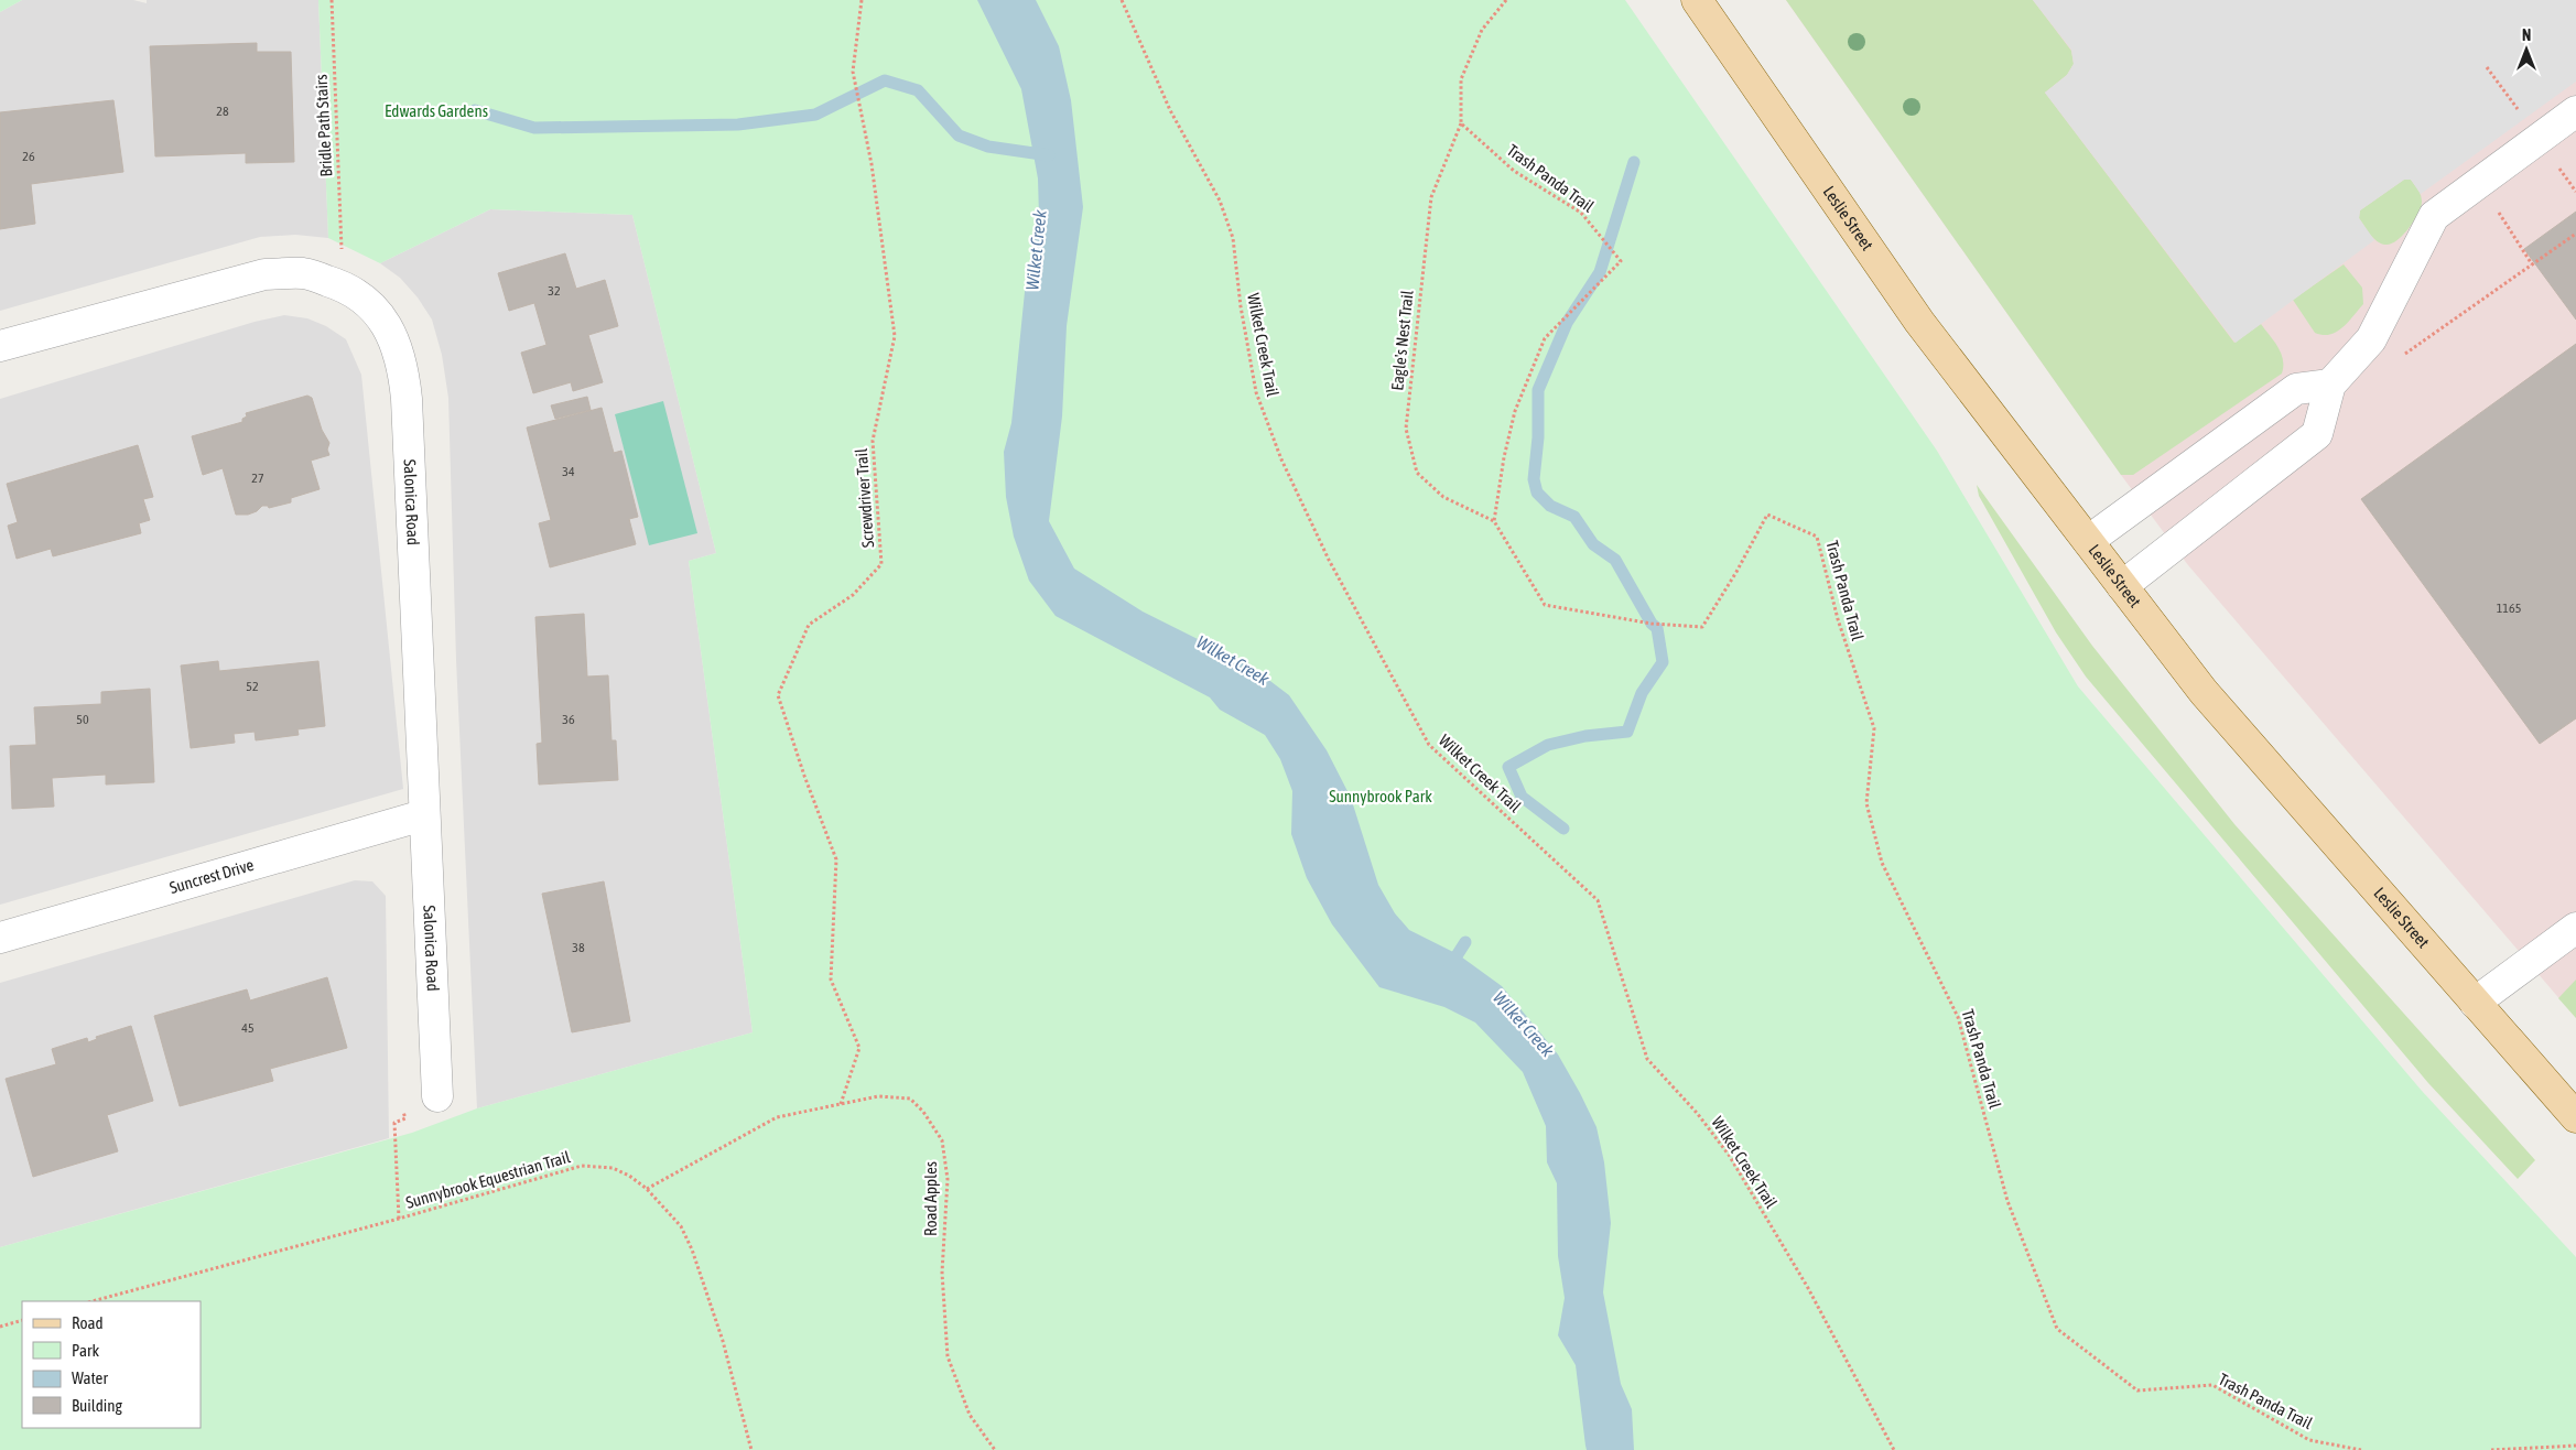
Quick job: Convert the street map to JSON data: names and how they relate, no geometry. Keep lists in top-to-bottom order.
{
  "streets": {
    "main road": ["Leslie Street"],
    "street": ["Salonica Road", "Suncrest Drive"],
    "path": [
      "Bridle Path Stairs",
      "Trash Panda Trail",
      "Eagle's Nest Trail",
      "Wilket Creek Trail",
      "Screwdriver Trail",
      "Sunnybrook Equestrian Trail",
      "Road Apples"
    ]
  },
  "crossings": [
    ["Trash Panda Trail", "Eagle's Nest Trail"],
    ["Screwdriver Trail", "Road Apples"],
    ["Salonica Road", "Suncrest Drive"],
    ["Sunnybrook Equestrian Trail", "Road Apples"]
  ],
  "water": ["Wilket Creek"],
  "parks": ["Edwards Gardens", "Sunnybrook Park"],
  "house_numbers": [
    "28",
    "26",
    "32",
    "34",
    "27",
    "1165",
    "52",
    "50",
    "36",
    "38",
    "45"
  ],
  "legend": [
    "Road",
    "Park",
    "Water",
    "Building"
  ],
  "north": "top"
}
